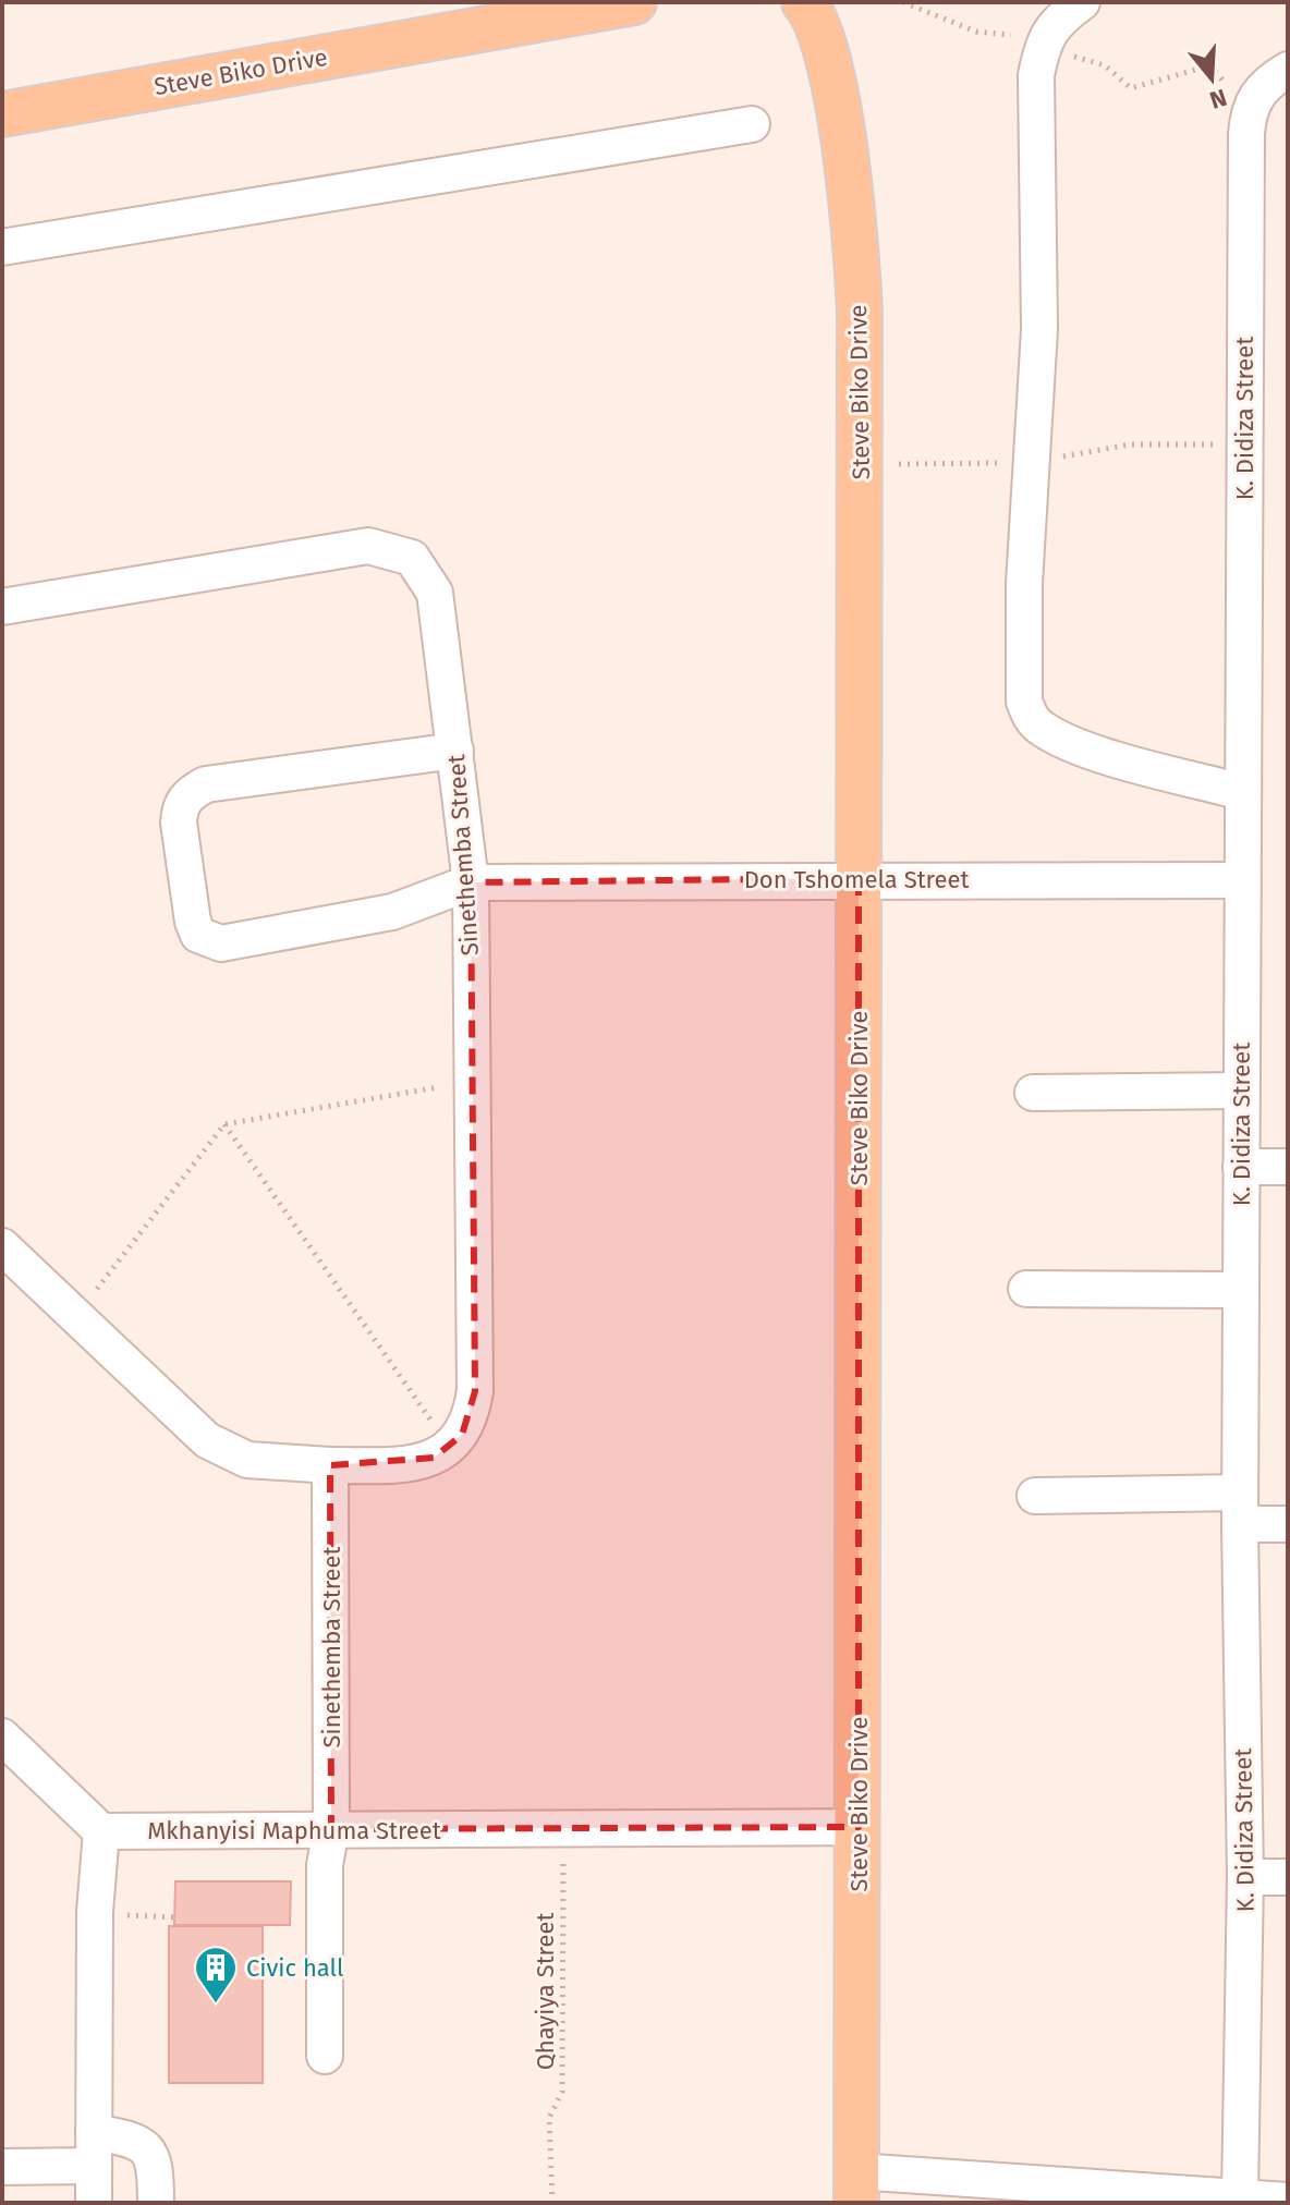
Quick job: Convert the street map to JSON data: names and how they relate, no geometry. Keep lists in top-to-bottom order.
{
  "streets": {
    "main road": ["Steve Biko Drive"],
    "street": [
      "K. Didiza Street",
      "Sinethemba Street",
      "Don Tshomela Street",
      "Mkhanyisi Maphuma Street"
    ],
    "path": ["Qhayiya Street"]
  },
  "crossings": [
    ["Steve Biko Drive", "Don Tshomela Street"],
    ["Steve Biko Drive", "Mkhanyisi Maphuma Street"],
    ["K. Didiza Street", "Don Tshomela Street"],
    ["Sinethemba Street", "Don Tshomela Street"],
    ["Sinethemba Street", "Mkhanyisi Maphuma Street"],
    ["Mkhanyisi Maphuma Street", "Qhayiya Street"]
  ],
  "places": {
    "building": ["Civic hall"]
  },
  "north": "bottom"
}
